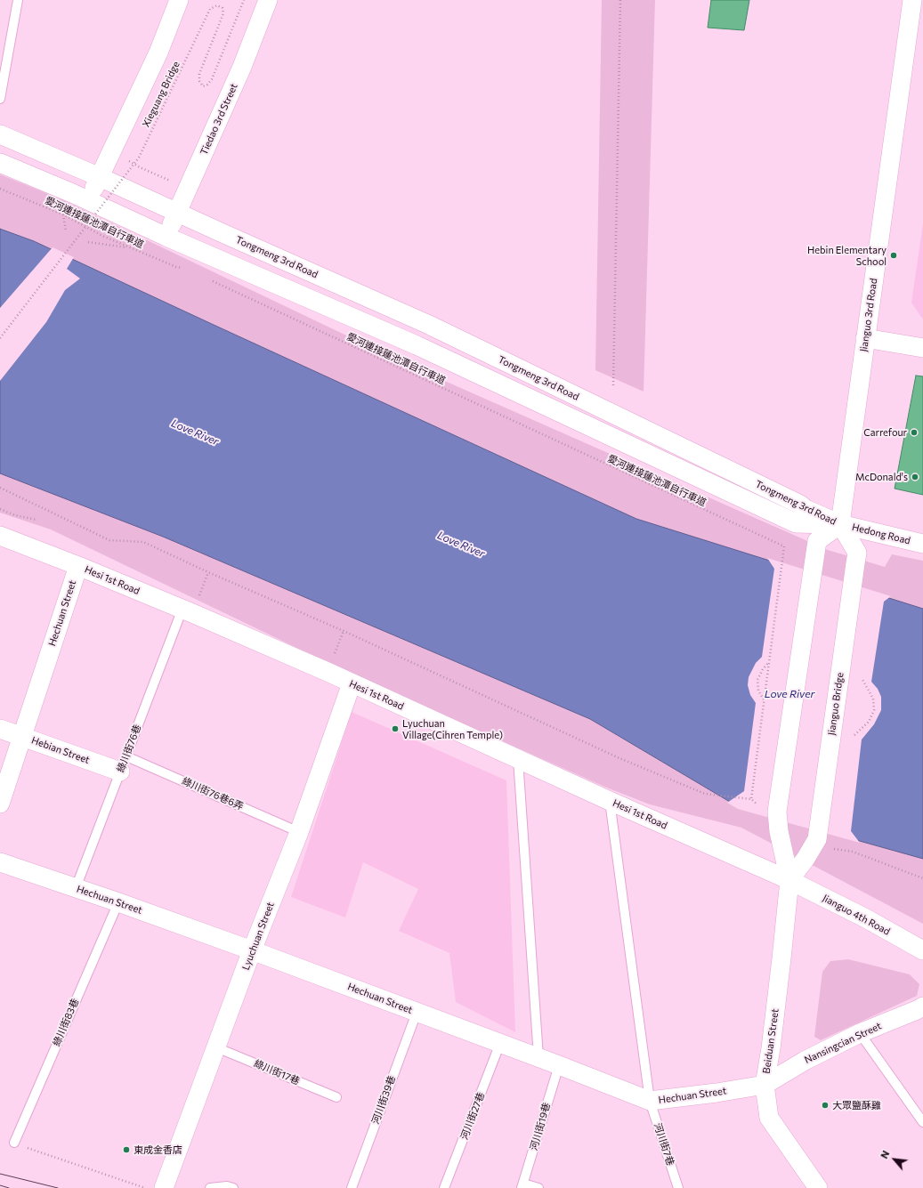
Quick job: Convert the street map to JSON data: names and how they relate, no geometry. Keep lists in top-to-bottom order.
{
  "streets": {
    "street": [
      "Tiedao 3rd Street",
      "Tongmeng 3rd Road",
      "Jianguo 3rd Road",
      "Hedong Road",
      "Hesi 1st Road",
      "Hechuan Street",
      "Jianguo Bridge",
      "Hebian Street",
      "Jianguo 4th Road",
      "Lyuchuan Street",
      "Beiduan Street",
      "Nansingcian Street"
    ],
    "lane": [
      "綠川街76巷",
      "綠川街76巷6弄",
      "綠川街83巷",
      "綠川街17巷",
      "河川街39巷",
      "河川街27巷",
      "河川街19巷",
      "河川街7巷"
    ],
    "path": ["Xieguang Bridge", "愛河連接蓮池潭自行車道"]
  },
  "crossings": [
    ["Tiedao 3rd Street", "Tongmeng 3rd Road"],
    ["Tongmeng 3rd Road", "Jianguo 3rd Road"],
    ["Tongmeng 3rd Road", "Hedong Road"],
    ["Tongmeng 3rd Road", "Jianguo Bridge"],
    ["Jianguo 3rd Road", "Hedong Road"],
    ["Jianguo 3rd Road", "Jianguo Bridge"],
    ["Hedong Road", "Jianguo Bridge"],
    ["Hesi 1st Road", "Hechuan Street"],
    ["Hesi 1st Road", "Jianguo Bridge"],
    ["Hesi 1st Road", "綠川街76巷"],
    ["Hesi 1st Road", "Jianguo 4th Road"],
    ["Hesi 1st Road", "Lyuchuan Street"],
    ["Hesi 1st Road", "Beiduan Street"],
    ["Hesi 1st Road", "河川街7巷"],
    ["Hechuan Street", "綠川街76巷"],
    ["Hechuan Street", "Hebian Street"],
    ["Hechuan Street", "Lyuchuan Street"],
    ["Hechuan Street", "綠川街83巷"],
    ["Hechuan Street", "Beiduan Street"],
    ["Hechuan Street", "Nansingcian Street"],
    ["Hechuan Street", "河川街39巷"],
    ["Hechuan Street", "河川街27巷"],
    ["Hechuan Street", "河川街19巷"],
    ["Hechuan Street", "河川街7巷"],
    ["Jianguo Bridge", "Jianguo 4th Road"],
    ["Jianguo Bridge", "Beiduan Street"],
    ["綠川街76巷", "Hebian Street"],
    ["綠川街76巷", "綠川街76巷6弄"],
    ["Hebian Street", "綠川街76巷6弄"],
    ["綠川街76巷6弄", "Lyuchuan Street"],
    ["Jianguo 4th Road", "Beiduan Street"],
    ["Lyuchuan Street", "綠川街17巷"],
    ["Beiduan Street", "Nansingcian Street"]
  ],
  "water": ["Love River"],
  "places": [
    "Hebin Elementary School",
    "Carrefour",
    "McDonald's",
    "Lyuchuan Village(Cihren Temple)",
    "大眾鹽酥雞",
    "東成金香店"
  ],
  "north": "top left"
}
